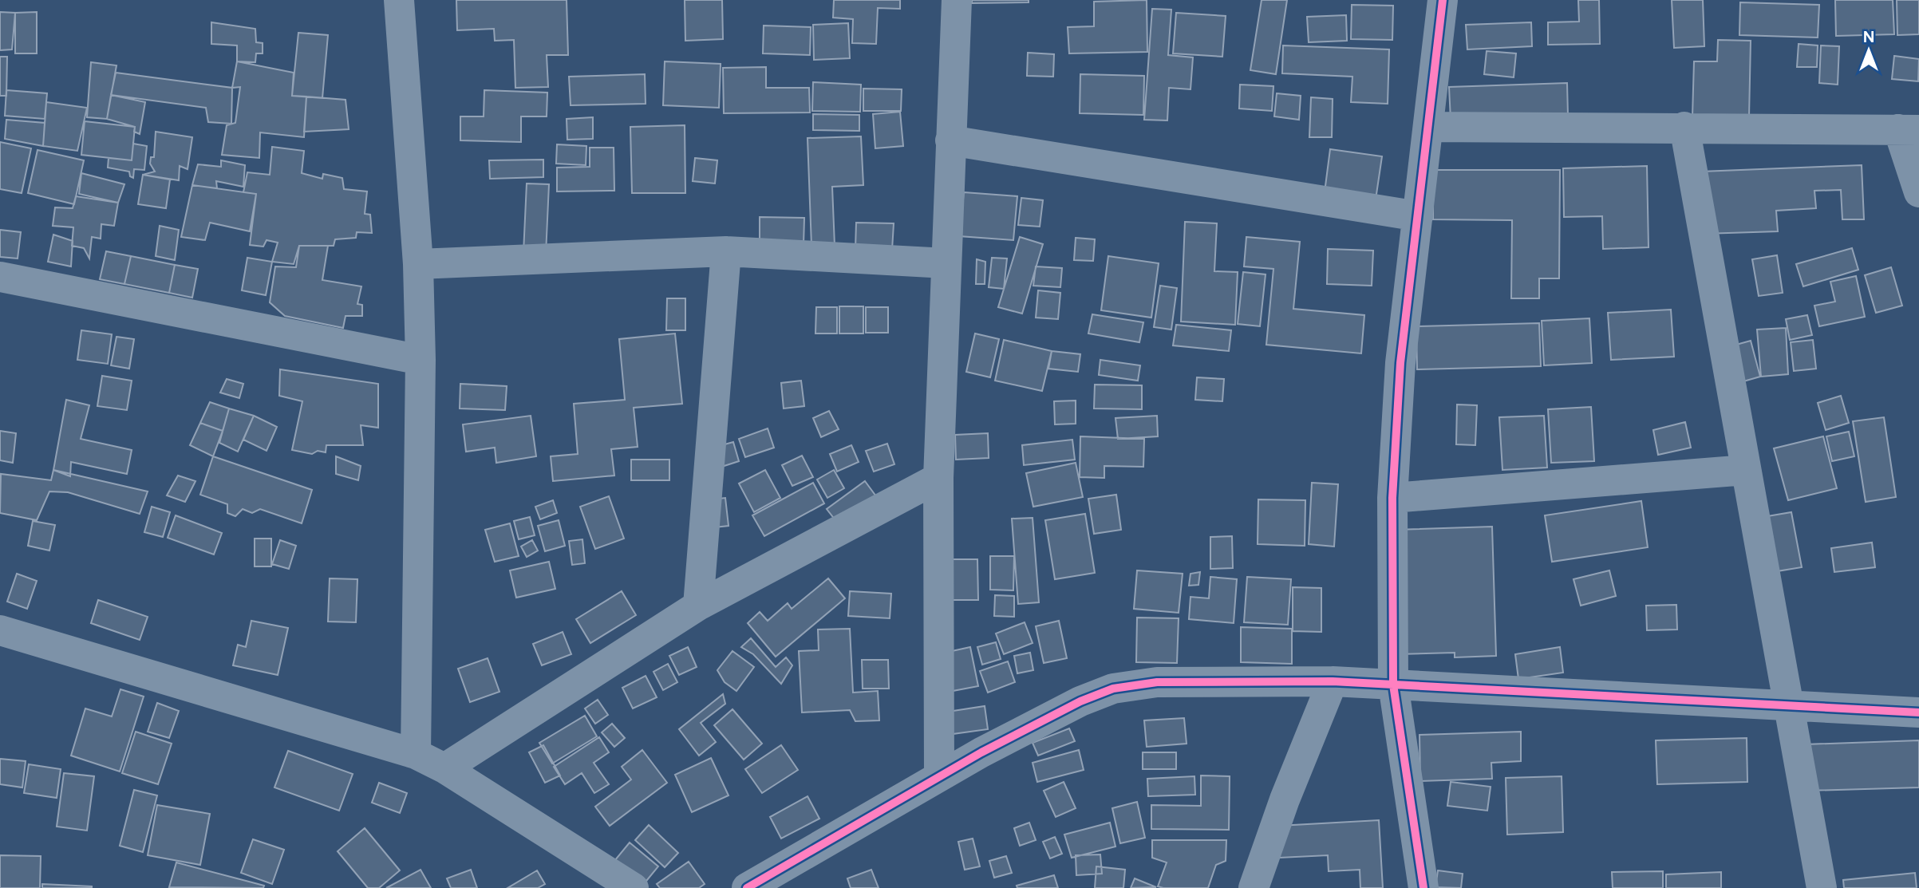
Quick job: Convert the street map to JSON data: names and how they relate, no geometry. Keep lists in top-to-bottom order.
{
  "north": "top"
}
